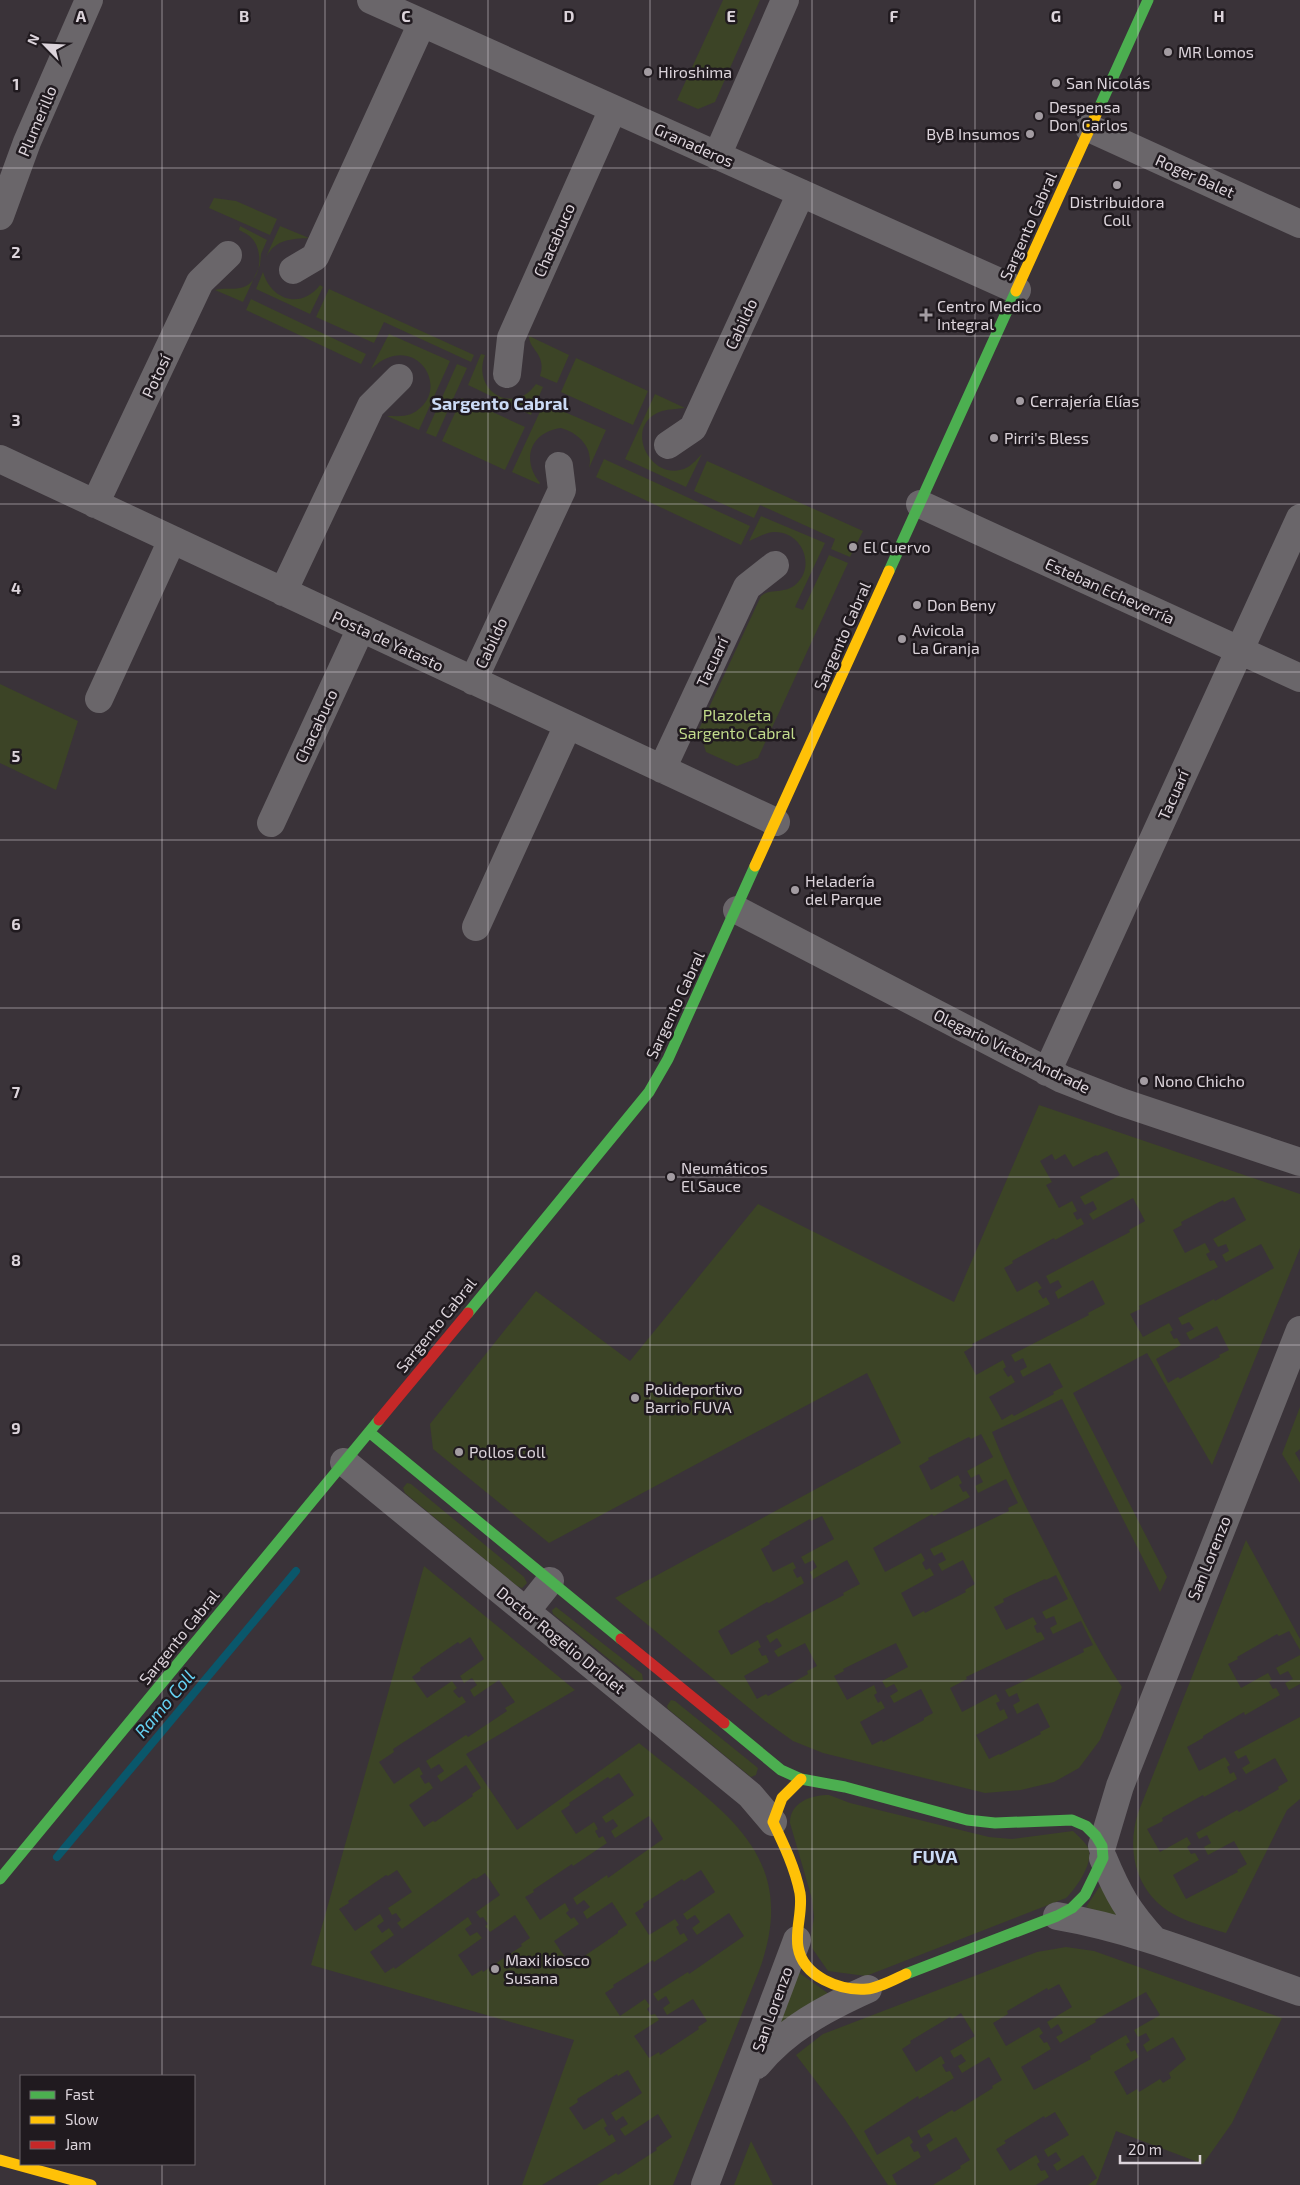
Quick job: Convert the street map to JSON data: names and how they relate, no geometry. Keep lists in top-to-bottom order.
{
  "streets": {
    "main road": ["Sargento Cabral"],
    "street": [
      "Plumerillo",
      "Granaderos",
      "Roger Balet",
      "Chacabuco",
      "Cabildo",
      "Potosí",
      "Esteban Echeverría",
      "Posta de Yatasto",
      "Tacuarí",
      "Olegario Victor Andrade",
      "San Lorenzo",
      "Doctor Rogelio Driolet"
    ]
  },
  "crossings": [
    ["Granaderos", "Sargento Cabral"],
    ["Granaderos", "Chacabuco"],
    ["Granaderos", "Cabildo"],
    ["Roger Balet", "Sargento Cabral"],
    ["Sargento Cabral", "Esteban Echeverría"],
    ["Sargento Cabral", "Posta de Yatasto"],
    ["Sargento Cabral", "Olegario Victor Andrade"],
    ["Sargento Cabral", "Doctor Rogelio Driolet"],
    ["Chacabuco", "Posta de Yatasto"],
    ["Cabildo", "Posta de Yatasto"],
    ["Potosí", "Posta de Yatasto"],
    ["Esteban Echeverría", "Tacuarí"],
    ["Posta de Yatasto", "Tacuarí"],
    ["Tacuarí", "Olegario Victor Andrade"]
  ],
  "districts": ["Sargento Cabral", "FUVA"],
  "water": ["Ramo Coll"],
  "parks": ["Plazoleta Sargento Cabral"],
  "places": {
    "other": [
      "MR Lomos",
      "Hiroshima",
      "San Nicolás",
      "Despensa Don Carlos",
      "ByB Insumos",
      "Distribuidora Coll",
      "Cerrajería Elías",
      "Pirri's Bless",
      "El Cuervo",
      "Don Beny",
      "Avicola La Granja",
      "Heladería del Parque",
      "Nono Chicho",
      "Neumáticos El Sauce",
      "Polideportivo Barrio FUVA",
      "Pollos Coll",
      "Maxi kiosco Susana"
    ],
    "health": ["Centro Medico Integral"]
  },
  "legend": ["Fast", "Slow", "Jam"],
  "scale_bar": "20 m",
  "north": "top left",
  "grid": {
    "columns": [
      "A",
      "B",
      "C",
      "D",
      "E",
      "F",
      "G",
      "H"
    ],
    "rows": [
      "1",
      "2",
      "3",
      "4",
      "5",
      "6",
      "7",
      "8",
      "9"
    ]
  }
}
